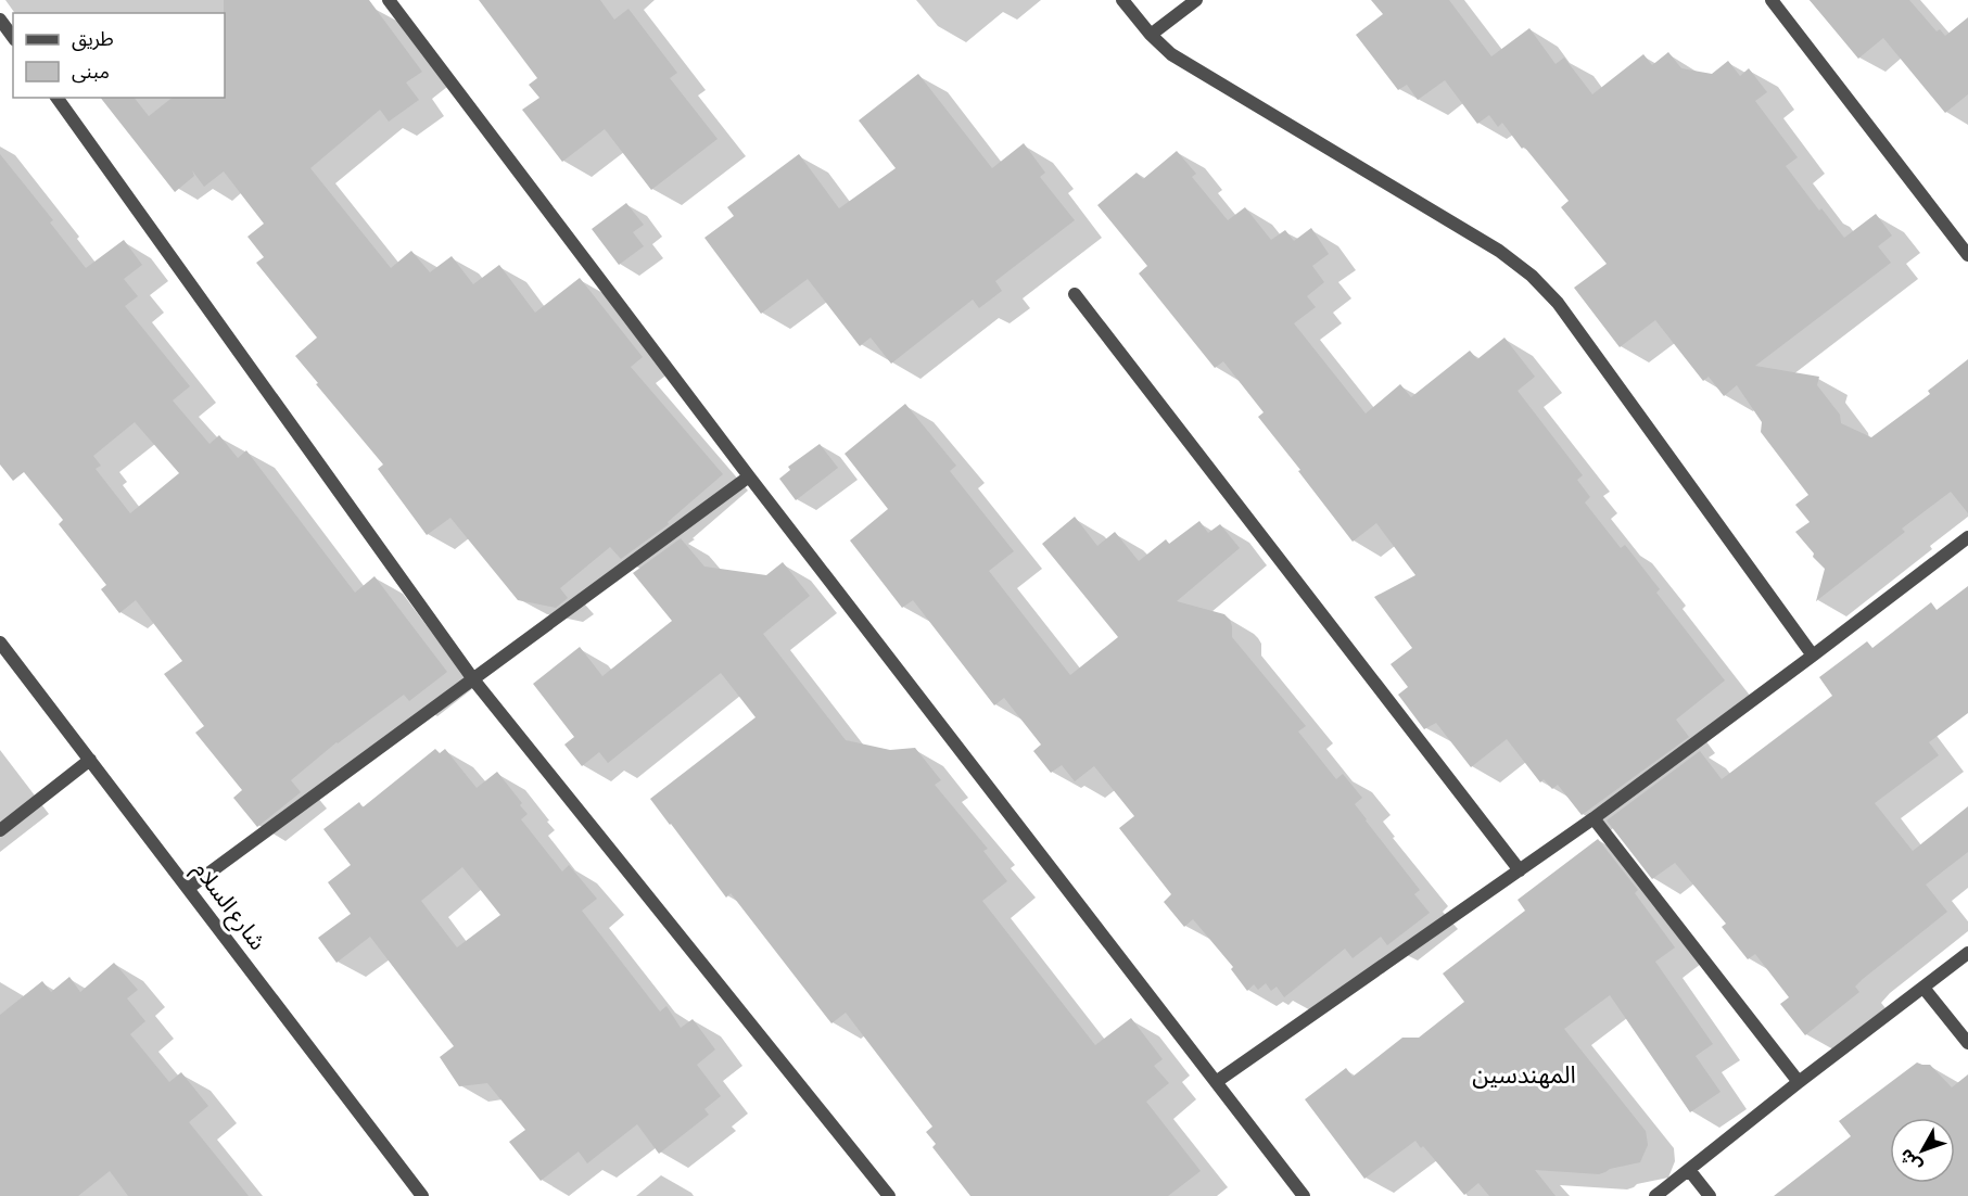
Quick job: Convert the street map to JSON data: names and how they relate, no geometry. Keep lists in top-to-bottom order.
{
  "streets": {
    "street": ["شارع السلام"]
  },
  "districts": ["المهندسين"],
  "legend": ["طريق", "مبنى"],
  "north": "bottom left"
}
